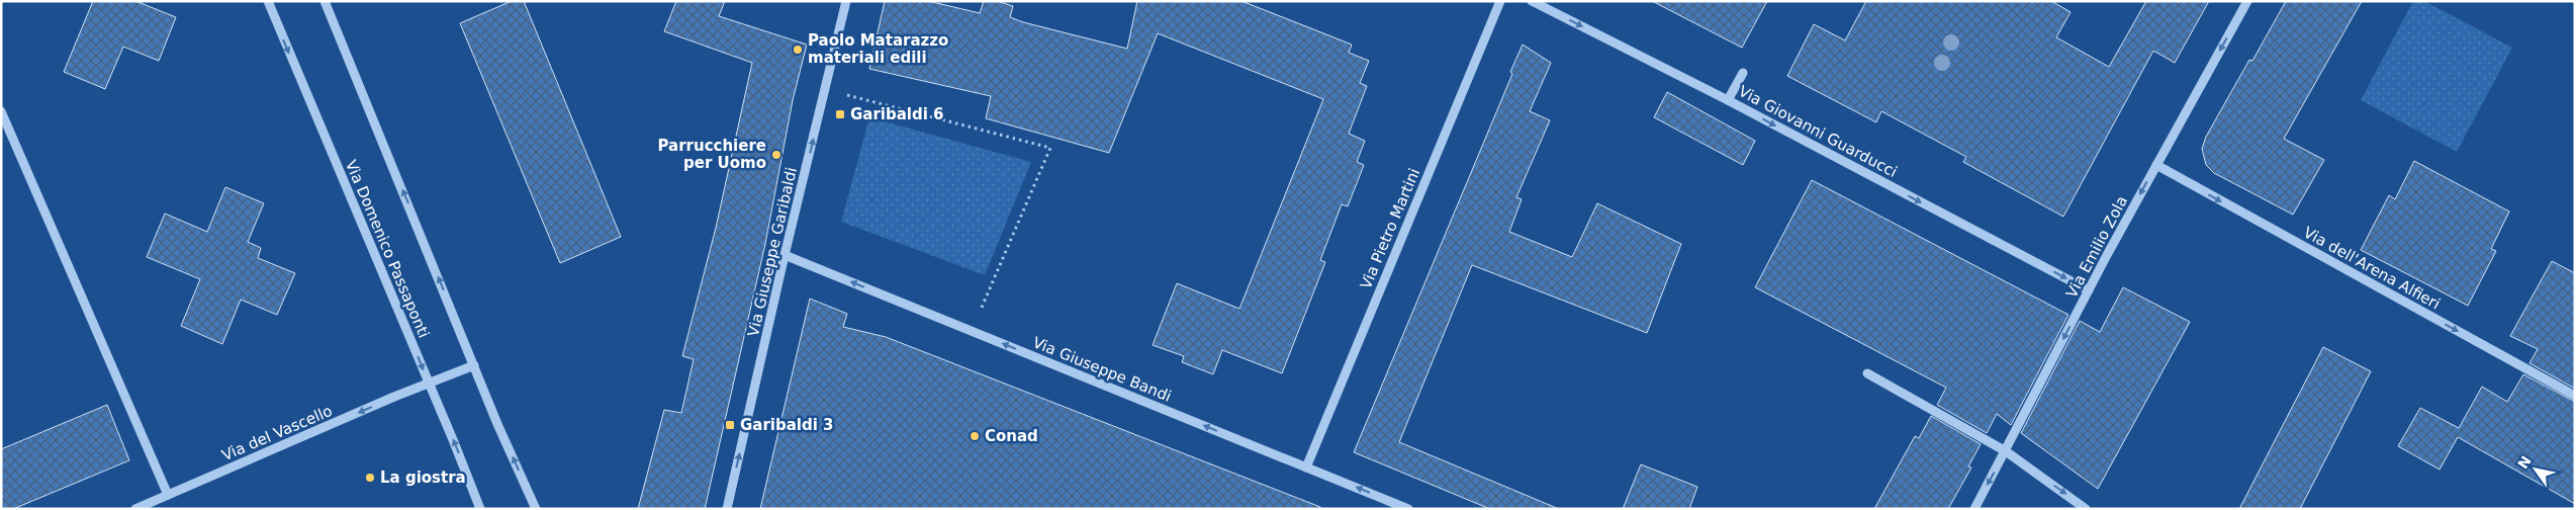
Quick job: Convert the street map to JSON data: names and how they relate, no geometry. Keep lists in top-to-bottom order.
{
  "streets": {
    "street": [
      "Via Giovanni Guarducci",
      "Via Pietro Martini",
      "Via Emilio Zola",
      "Via Domenico Passaponti",
      "Via Giuseppe Garibaldi",
      "Via dell'Arena Alfieri",
      "Via Giuseppe Bandi",
      "Via del Vascello"
    ]
  },
  "crossings": [
    ["Via Giovanni Guarducci", "Via Emilio Zola"],
    ["Via Pietro Martini", "Via Giuseppe Bandi"],
    ["Via Emilio Zola", "Via dell'Arena Alfieri"],
    ["Via Domenico Passaponti", "Via del Vascello"],
    ["Via Giuseppe Garibaldi", "Via Giuseppe Bandi"]
  ],
  "one_way": [
    "Via Giovanni Guarducci",
    "Via Emilio Zola",
    "Via Giuseppe Garibaldi",
    "Via dell'Arena Alfieri",
    "Via Giuseppe Bandi",
    "Via del Vascello"
  ],
  "places": {
    "other": [
      "Paolo Matarazzo materiali edili",
      "Parrucchiere per Uomo",
      "Conad",
      "La giostra"
    ],
    "transit": ["Garibaldi 6", "Garibaldi 3"]
  },
  "north": "top left"
}
